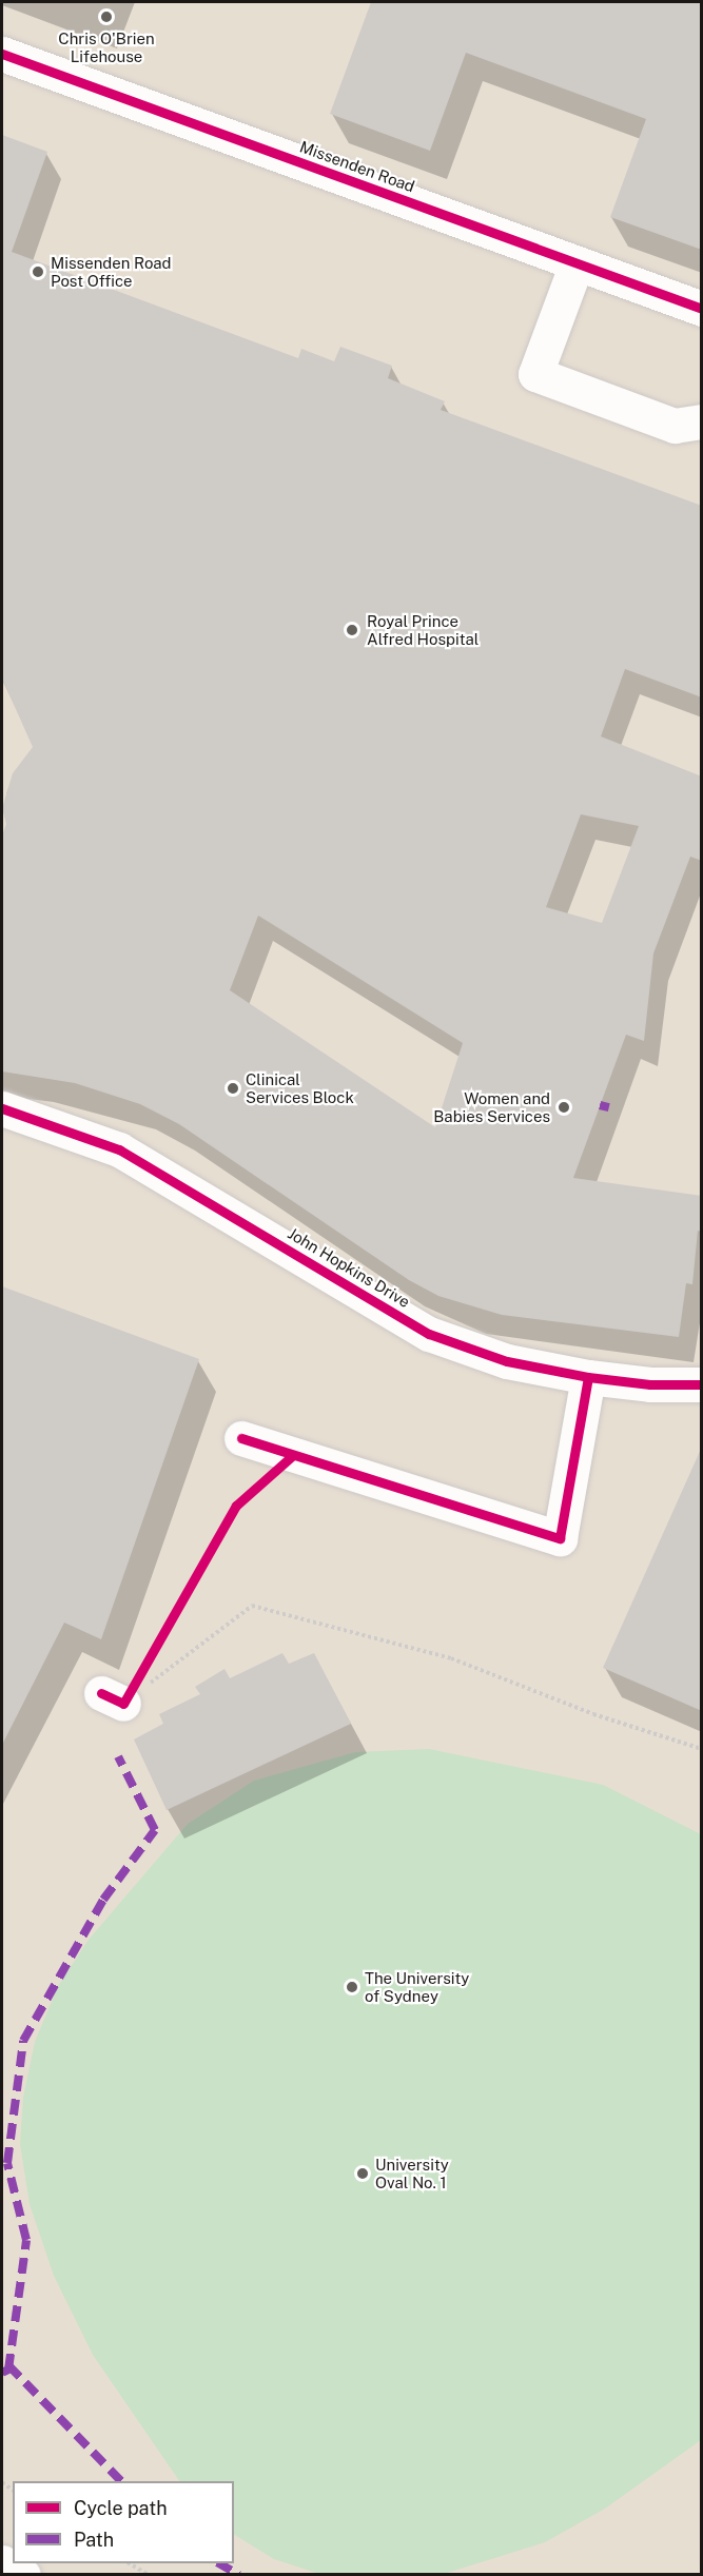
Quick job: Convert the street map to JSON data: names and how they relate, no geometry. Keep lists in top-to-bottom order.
{
  "streets": {
    "street": ["Missenden Road", "John Hopkins Drive"]
  },
  "places": [
    "Chris O'Brien Lifehouse",
    "Missenden Road Post Office",
    "Royal Prince Alfred Hospital",
    "Clinical Services Block",
    "Women and Babies Services",
    "The University of Sydney",
    "University Oval No. 1"
  ],
  "legend": ["Cycle path", "Path"]
}
